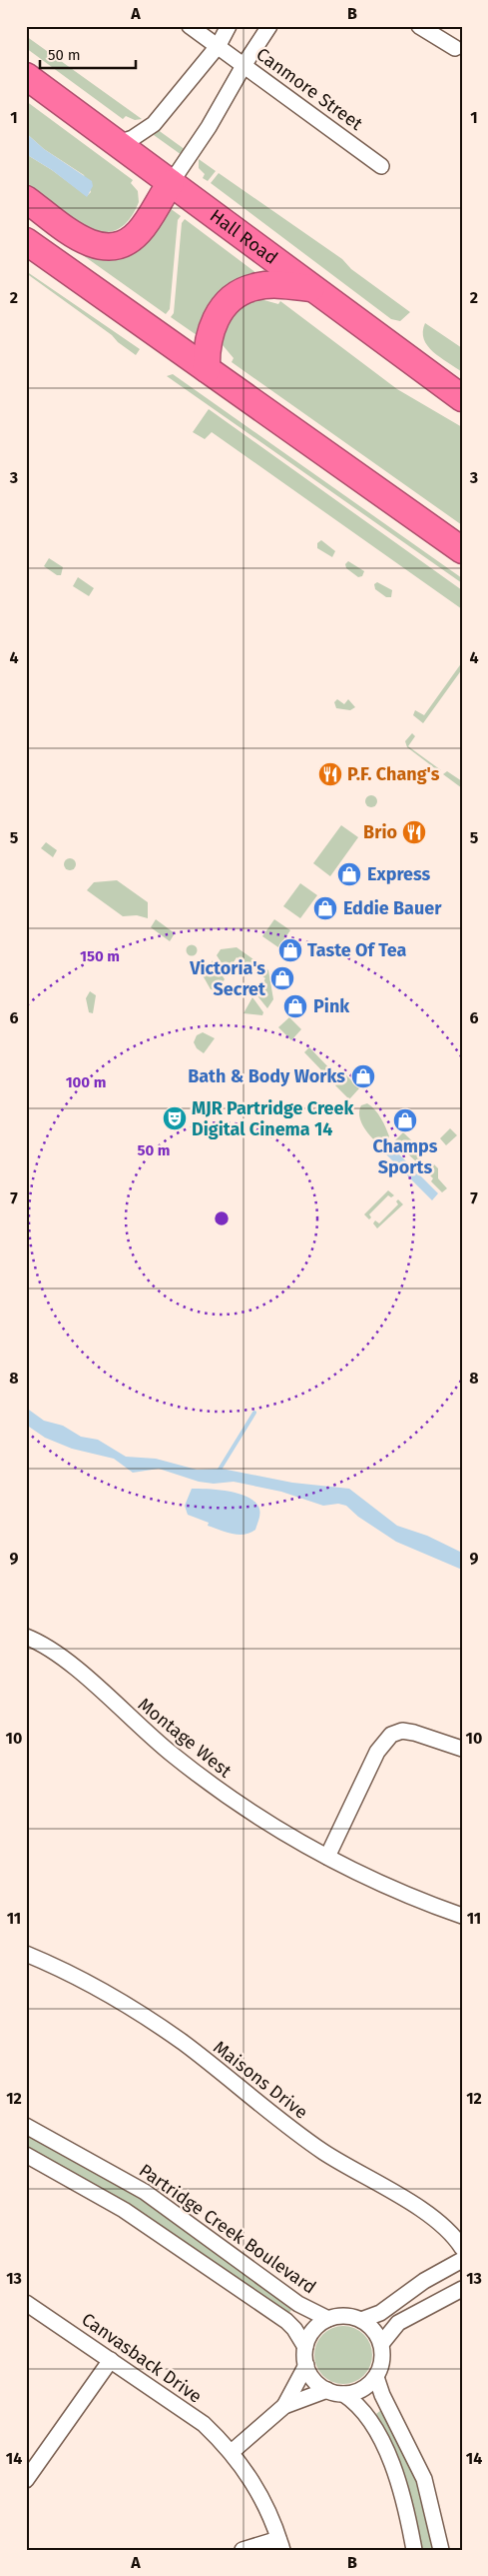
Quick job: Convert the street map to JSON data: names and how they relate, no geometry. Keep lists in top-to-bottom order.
{
  "streets": {
    "highway": ["Hall Road"],
    "street": [
      "Canmore Street",
      "Montage West",
      "Maisons Drive",
      "Partridge Creek Boulevard",
      "Canvasback Drive"
    ]
  },
  "places": {
    "restaurant": ["P.F. Chang's", "Brio"],
    "shop": [
      "Express",
      "Eddie Bauer",
      "Taste Of Tea",
      "Victoria's Secret",
      "Pink",
      "Bath & Body Works",
      "Champs Sports"
    ],
    "theatre": ["MJR Partridge Creek Digital Cinema 14"]
  },
  "scale_bar": "50 m",
  "grid": {
    "columns": ["A", "B"],
    "rows": [
      "1",
      "2",
      "3",
      "4",
      "5",
      "6",
      "7",
      "8",
      "9",
      "10",
      "11",
      "12",
      "13",
      "14"
    ]
  },
  "rings": ["150 m", "100 m", "50 m"]
}
